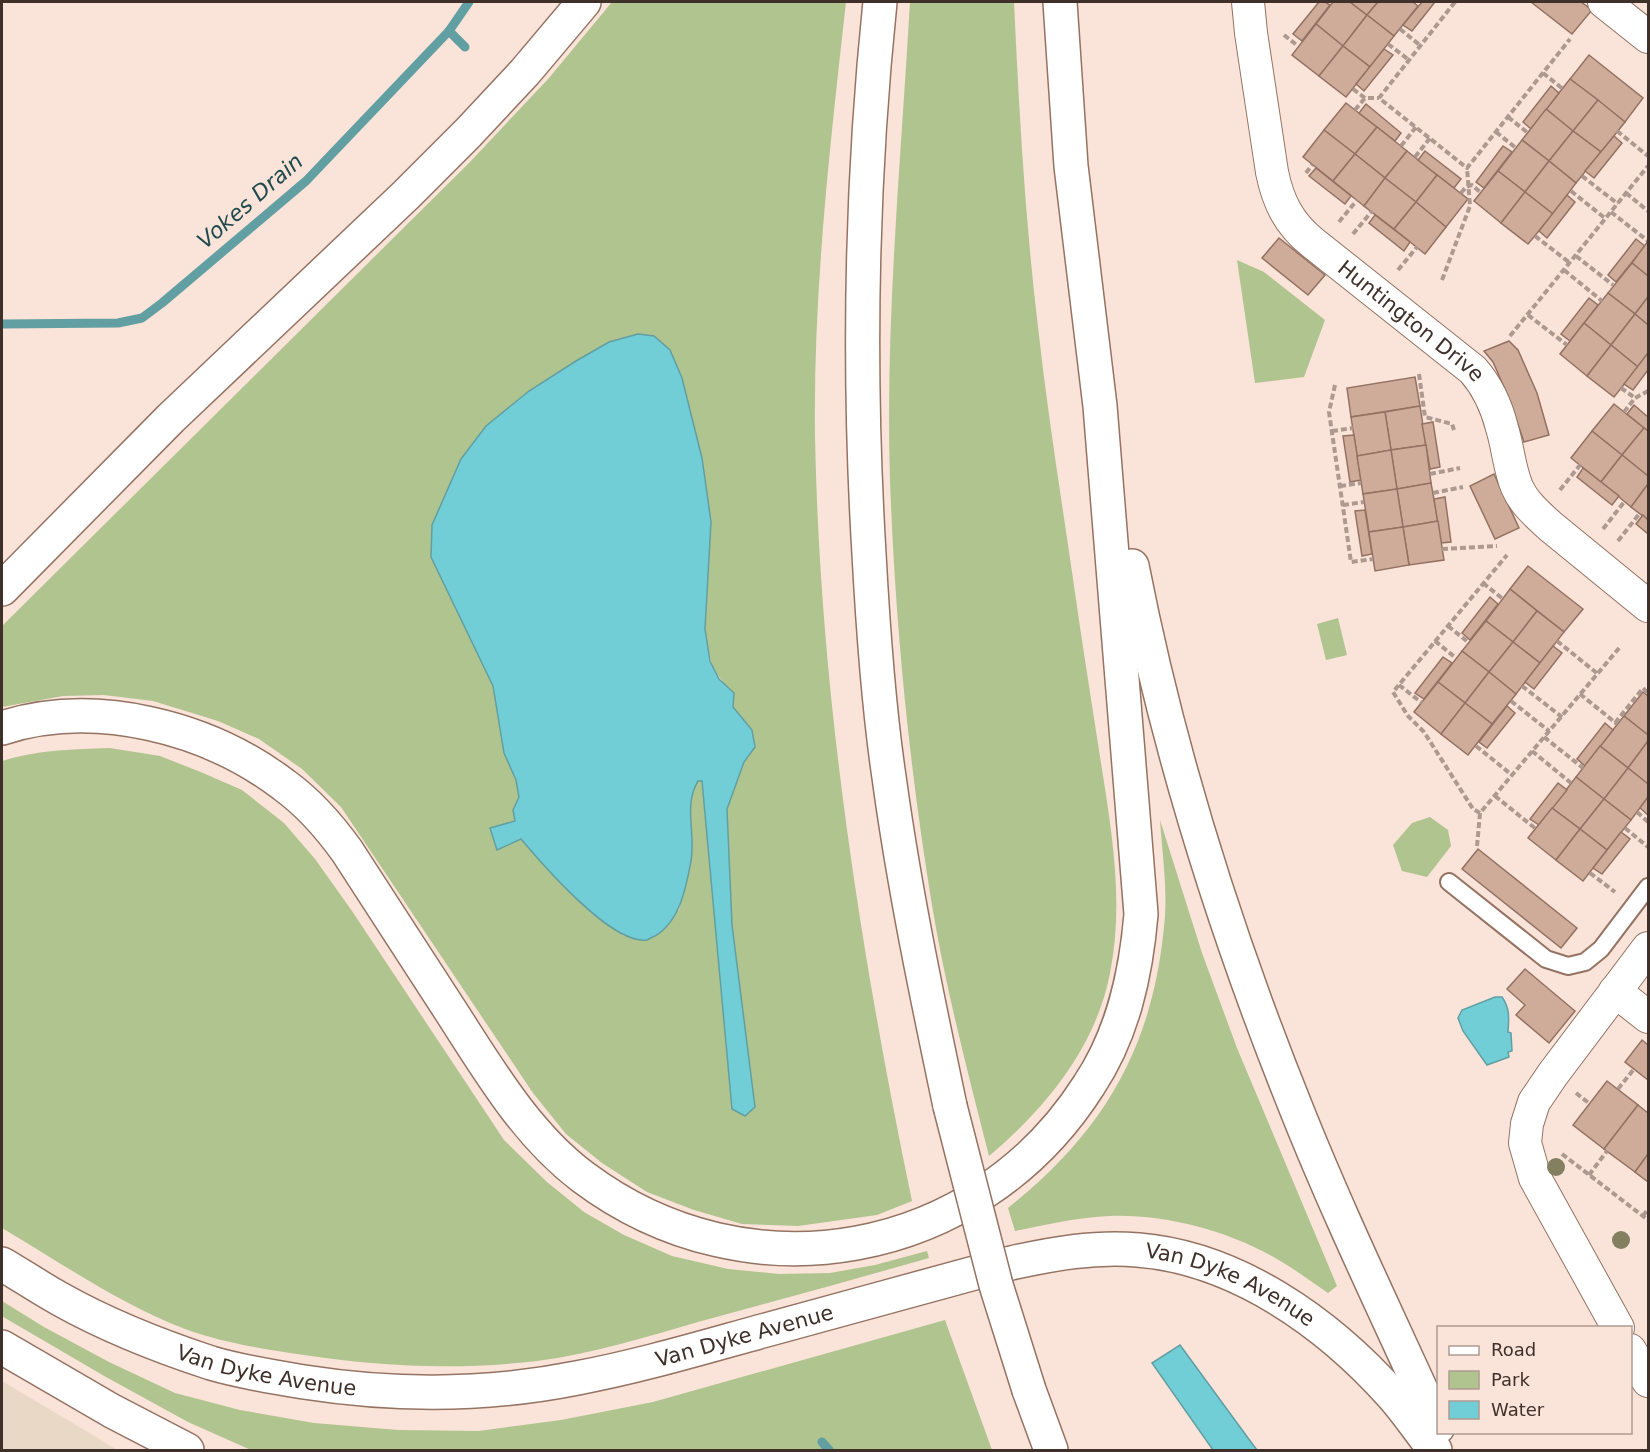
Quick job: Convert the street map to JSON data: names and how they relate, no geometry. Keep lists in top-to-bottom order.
{
  "streets": {
    "main road": ["Van Dyke Avenue"],
    "street": ["Huntington Drive"]
  },
  "water": ["Vokes Drain"],
  "legend": ["Road", "Park", "Water"]
}
